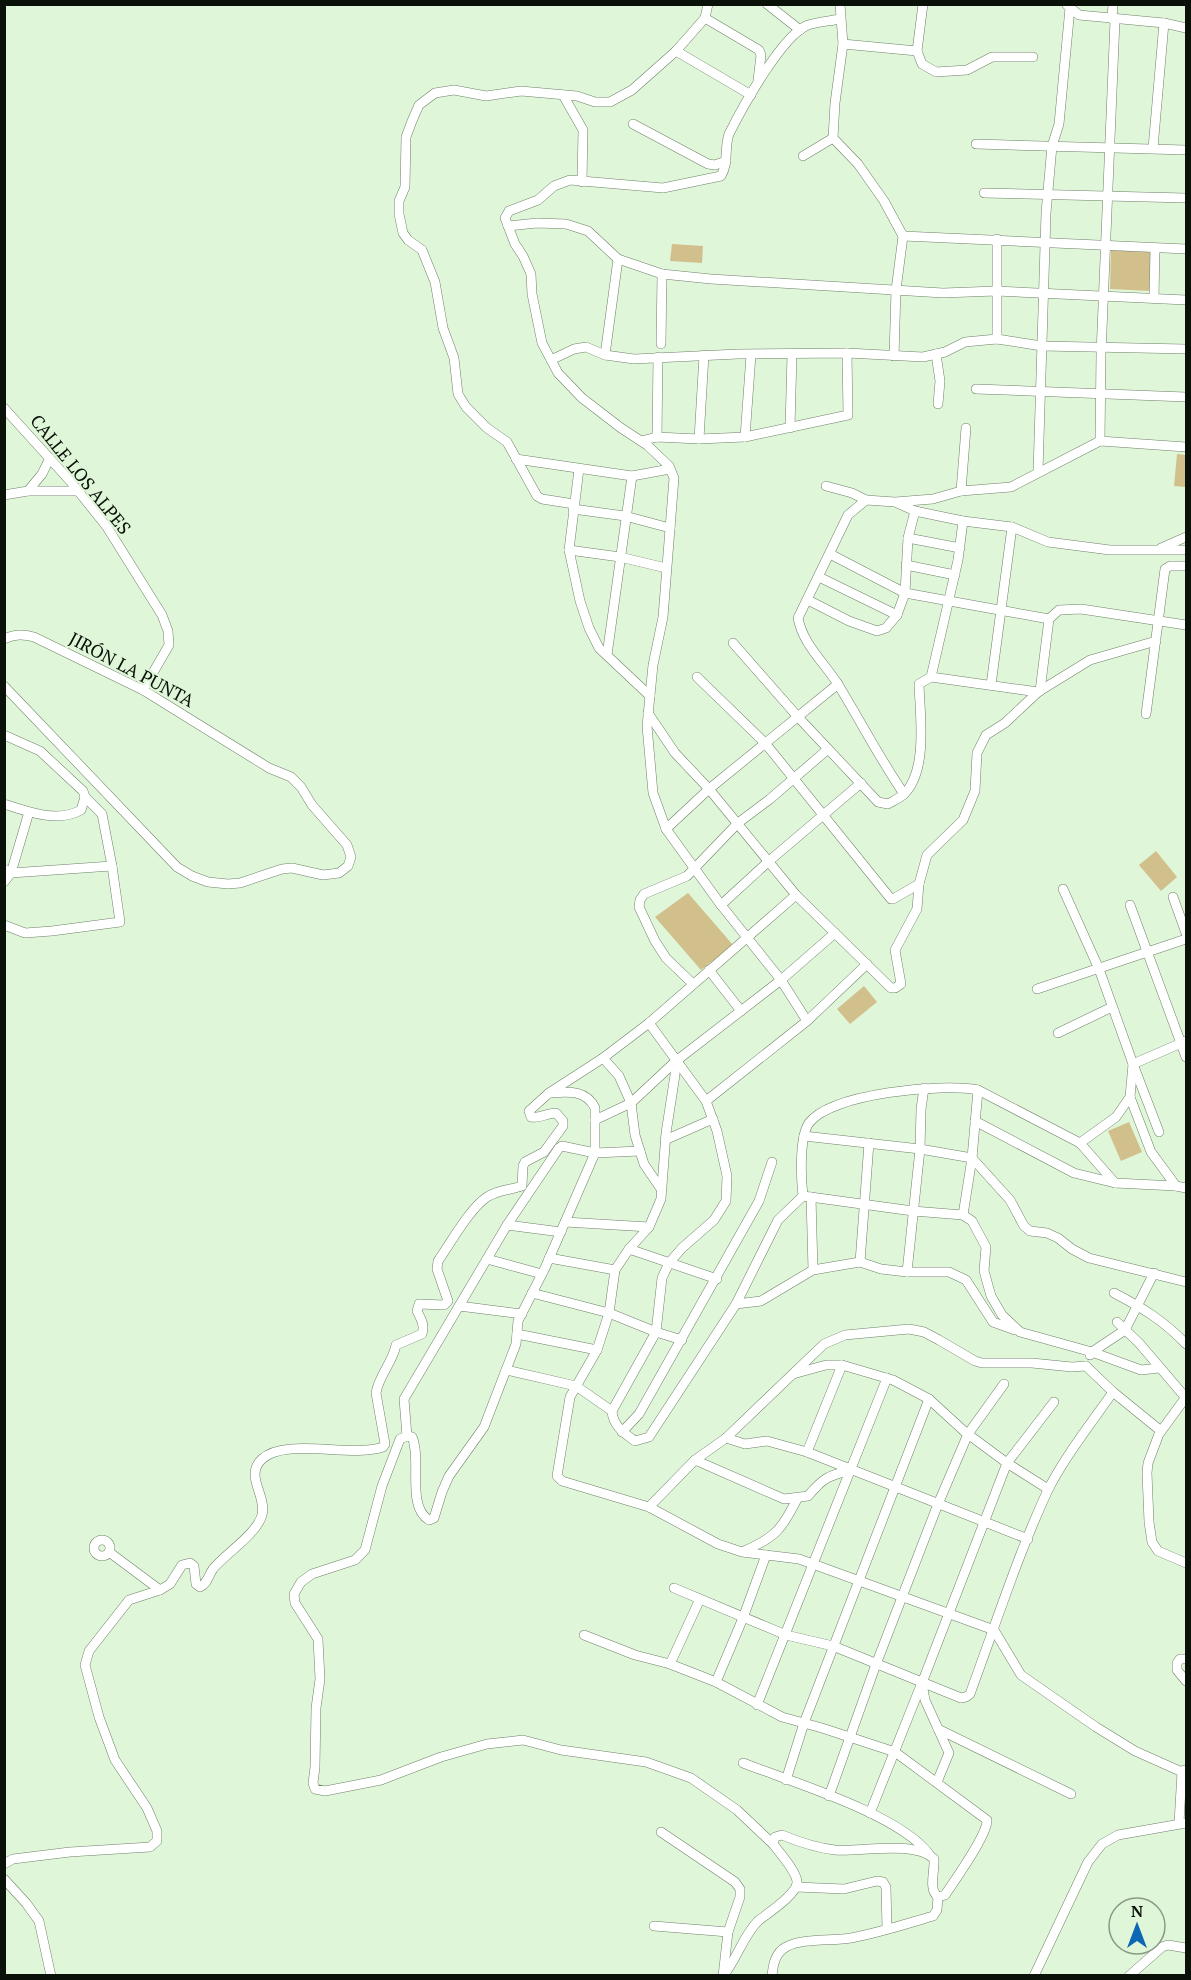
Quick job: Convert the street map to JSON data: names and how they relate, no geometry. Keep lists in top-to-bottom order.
{
  "streets": {
    "street": ["CALLE LOS ALPES", "JIRÓN LA PUNTA"]
  },
  "crossings": [
    ["CALLE LOS ALPES", "JIRÓN LA PUNTA"]
  ],
  "north": "top"
}
